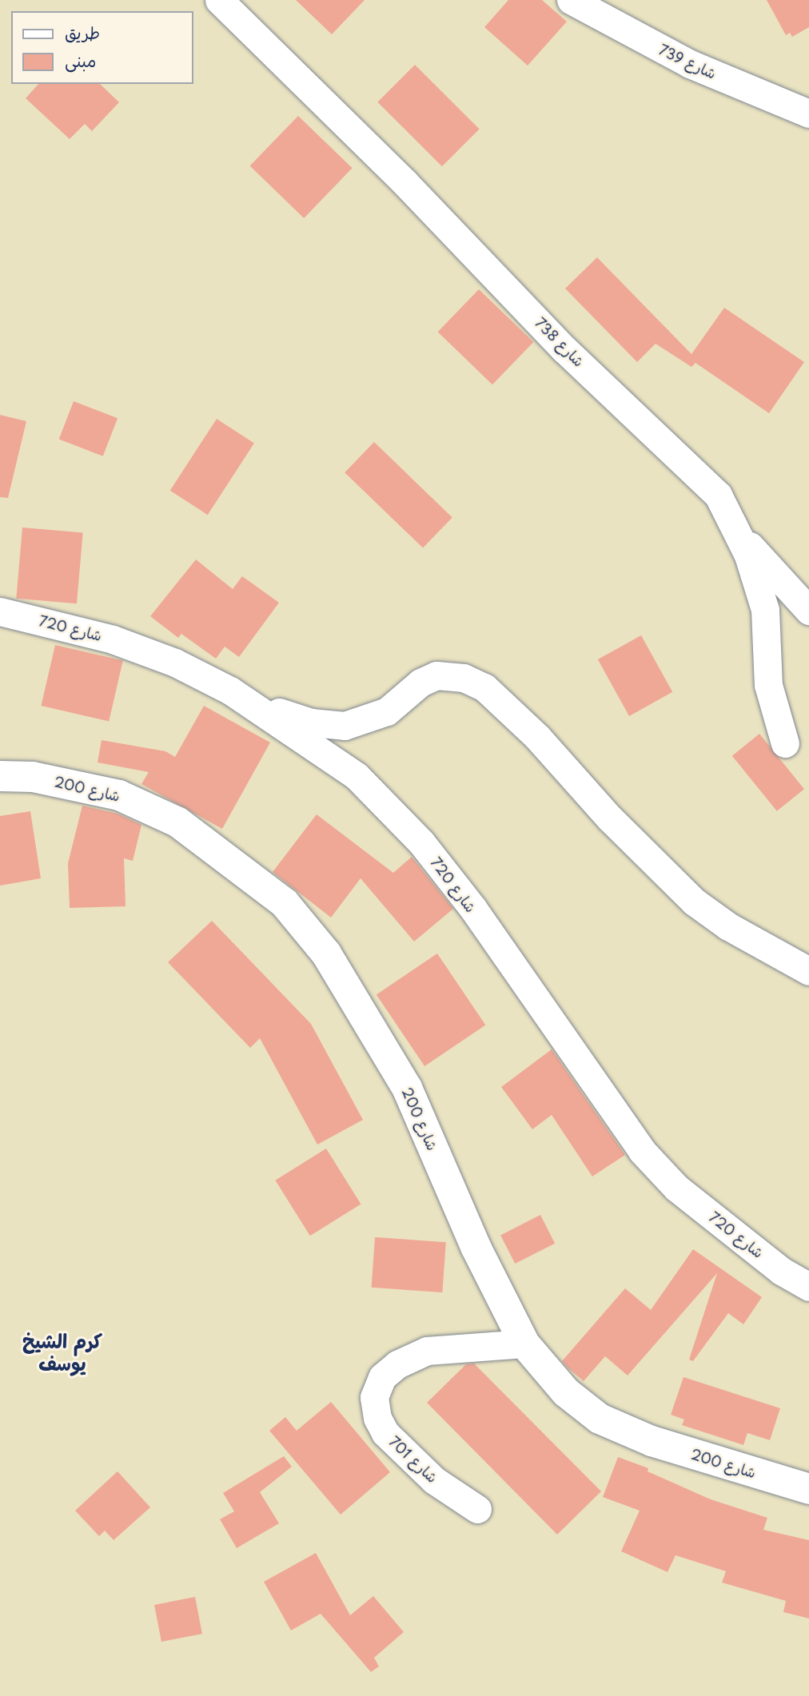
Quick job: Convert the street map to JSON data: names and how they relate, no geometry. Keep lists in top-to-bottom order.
{
  "streets": {
    "main road": ["شارع 200"],
    "street": [
      "شارع 739",
      "شارع 738",
      "شارع 720",
      "شارع 701"
    ]
  },
  "crossings": [
    ["شارع 200", "شارع 701"]
  ],
  "districts": ["كرم الشيخ يوسف"],
  "legend": ["طريق", "مبنى"]
}
